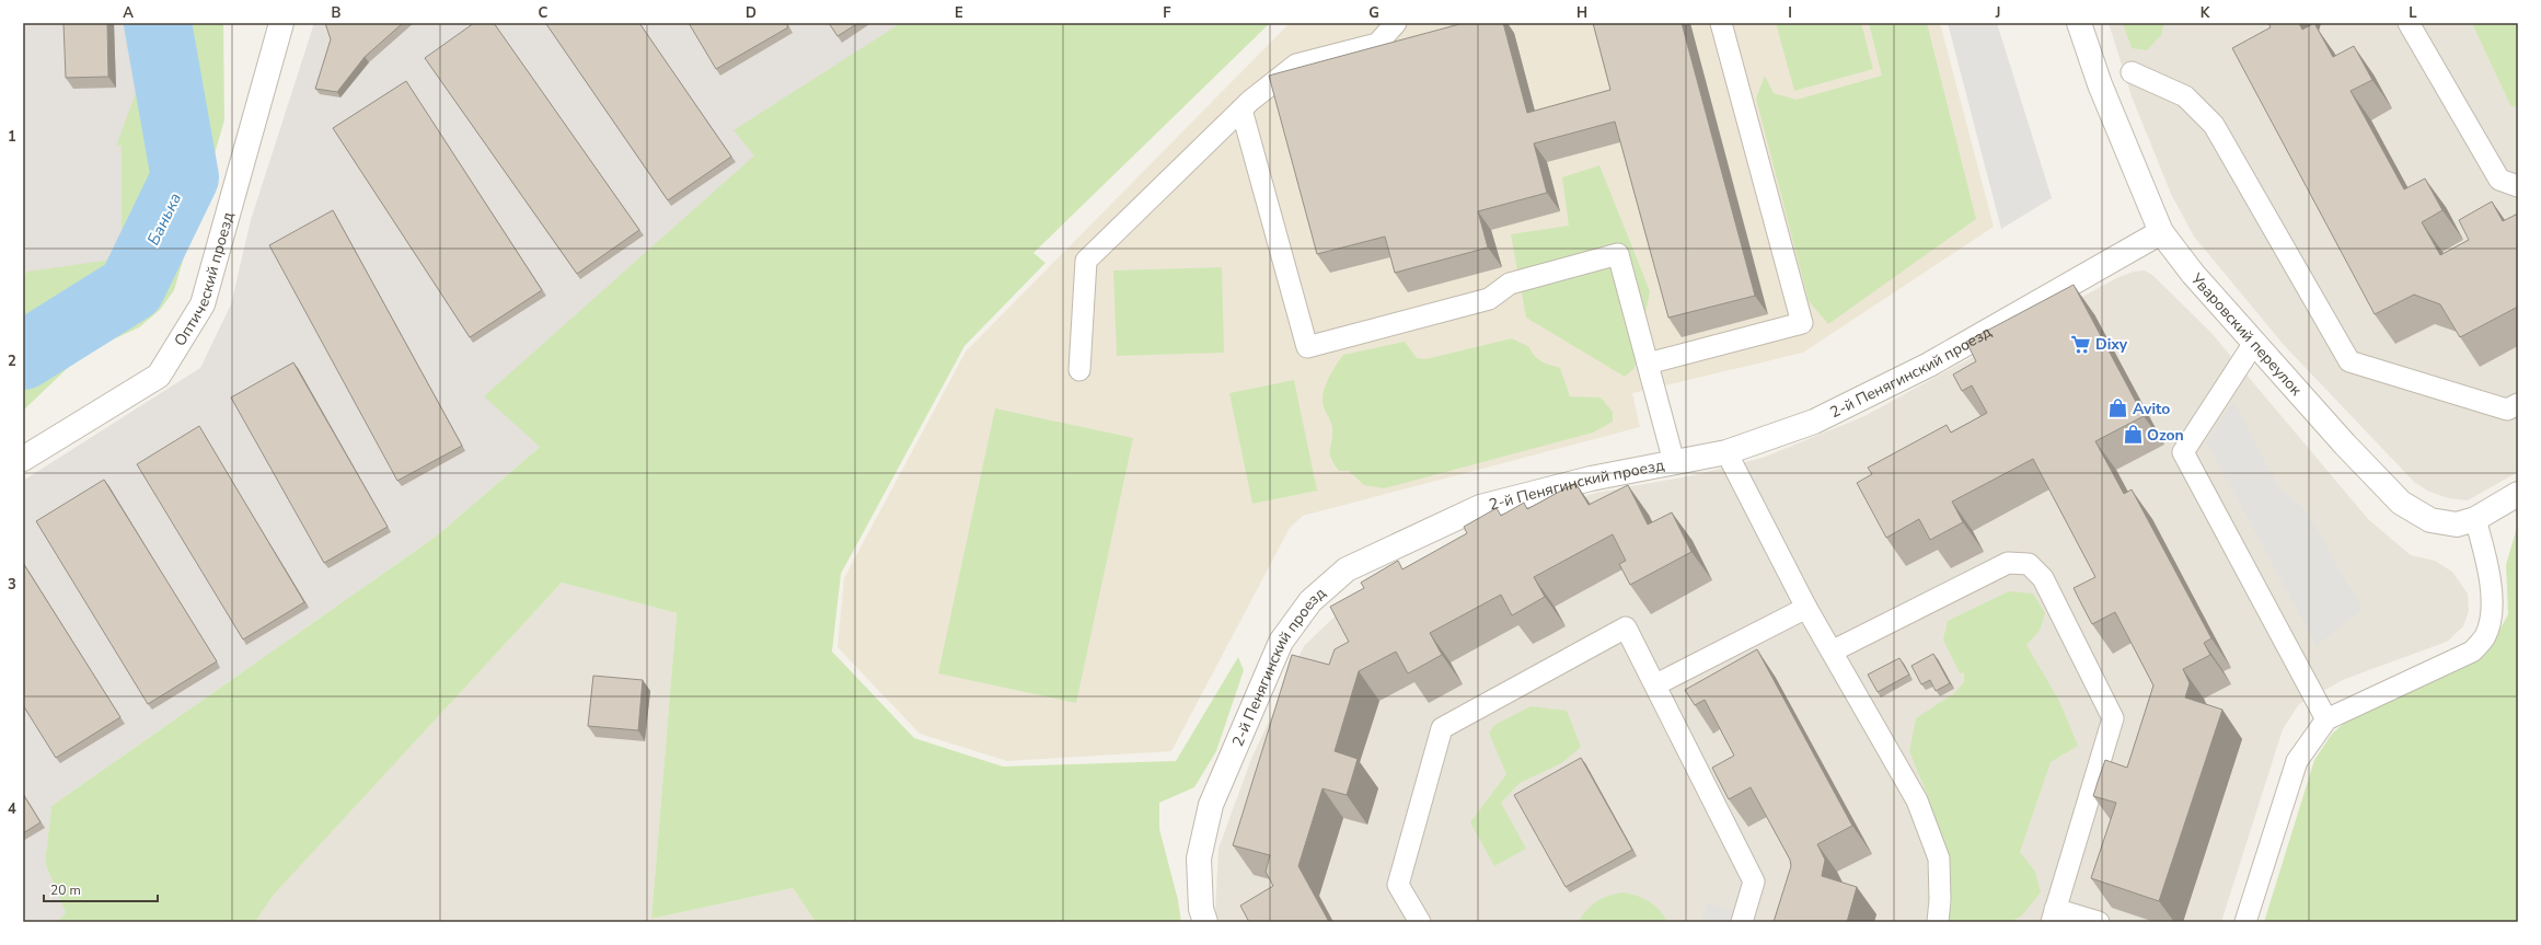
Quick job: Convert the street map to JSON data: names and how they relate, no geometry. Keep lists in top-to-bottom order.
{
  "streets": {
    "street": ["Оптический проезд", "Уваровский переулок", "2-й Пенягинский проезд"]
  },
  "crossings": [
    ["Уваровский переулок", "2-й Пенягинский проезд"]
  ],
  "water": ["Банька"],
  "places": {
    "supermarket": ["Dixy"],
    "shop": ["Avito", "Ozon"]
  },
  "scale_bar": "20 m",
  "grid": {
    "columns": [
      "A",
      "B",
      "C",
      "D",
      "E",
      "F",
      "G",
      "H",
      "I",
      "J",
      "K",
      "L"
    ],
    "rows": [
      "1",
      "2",
      "3",
      "4"
    ]
  }
}
